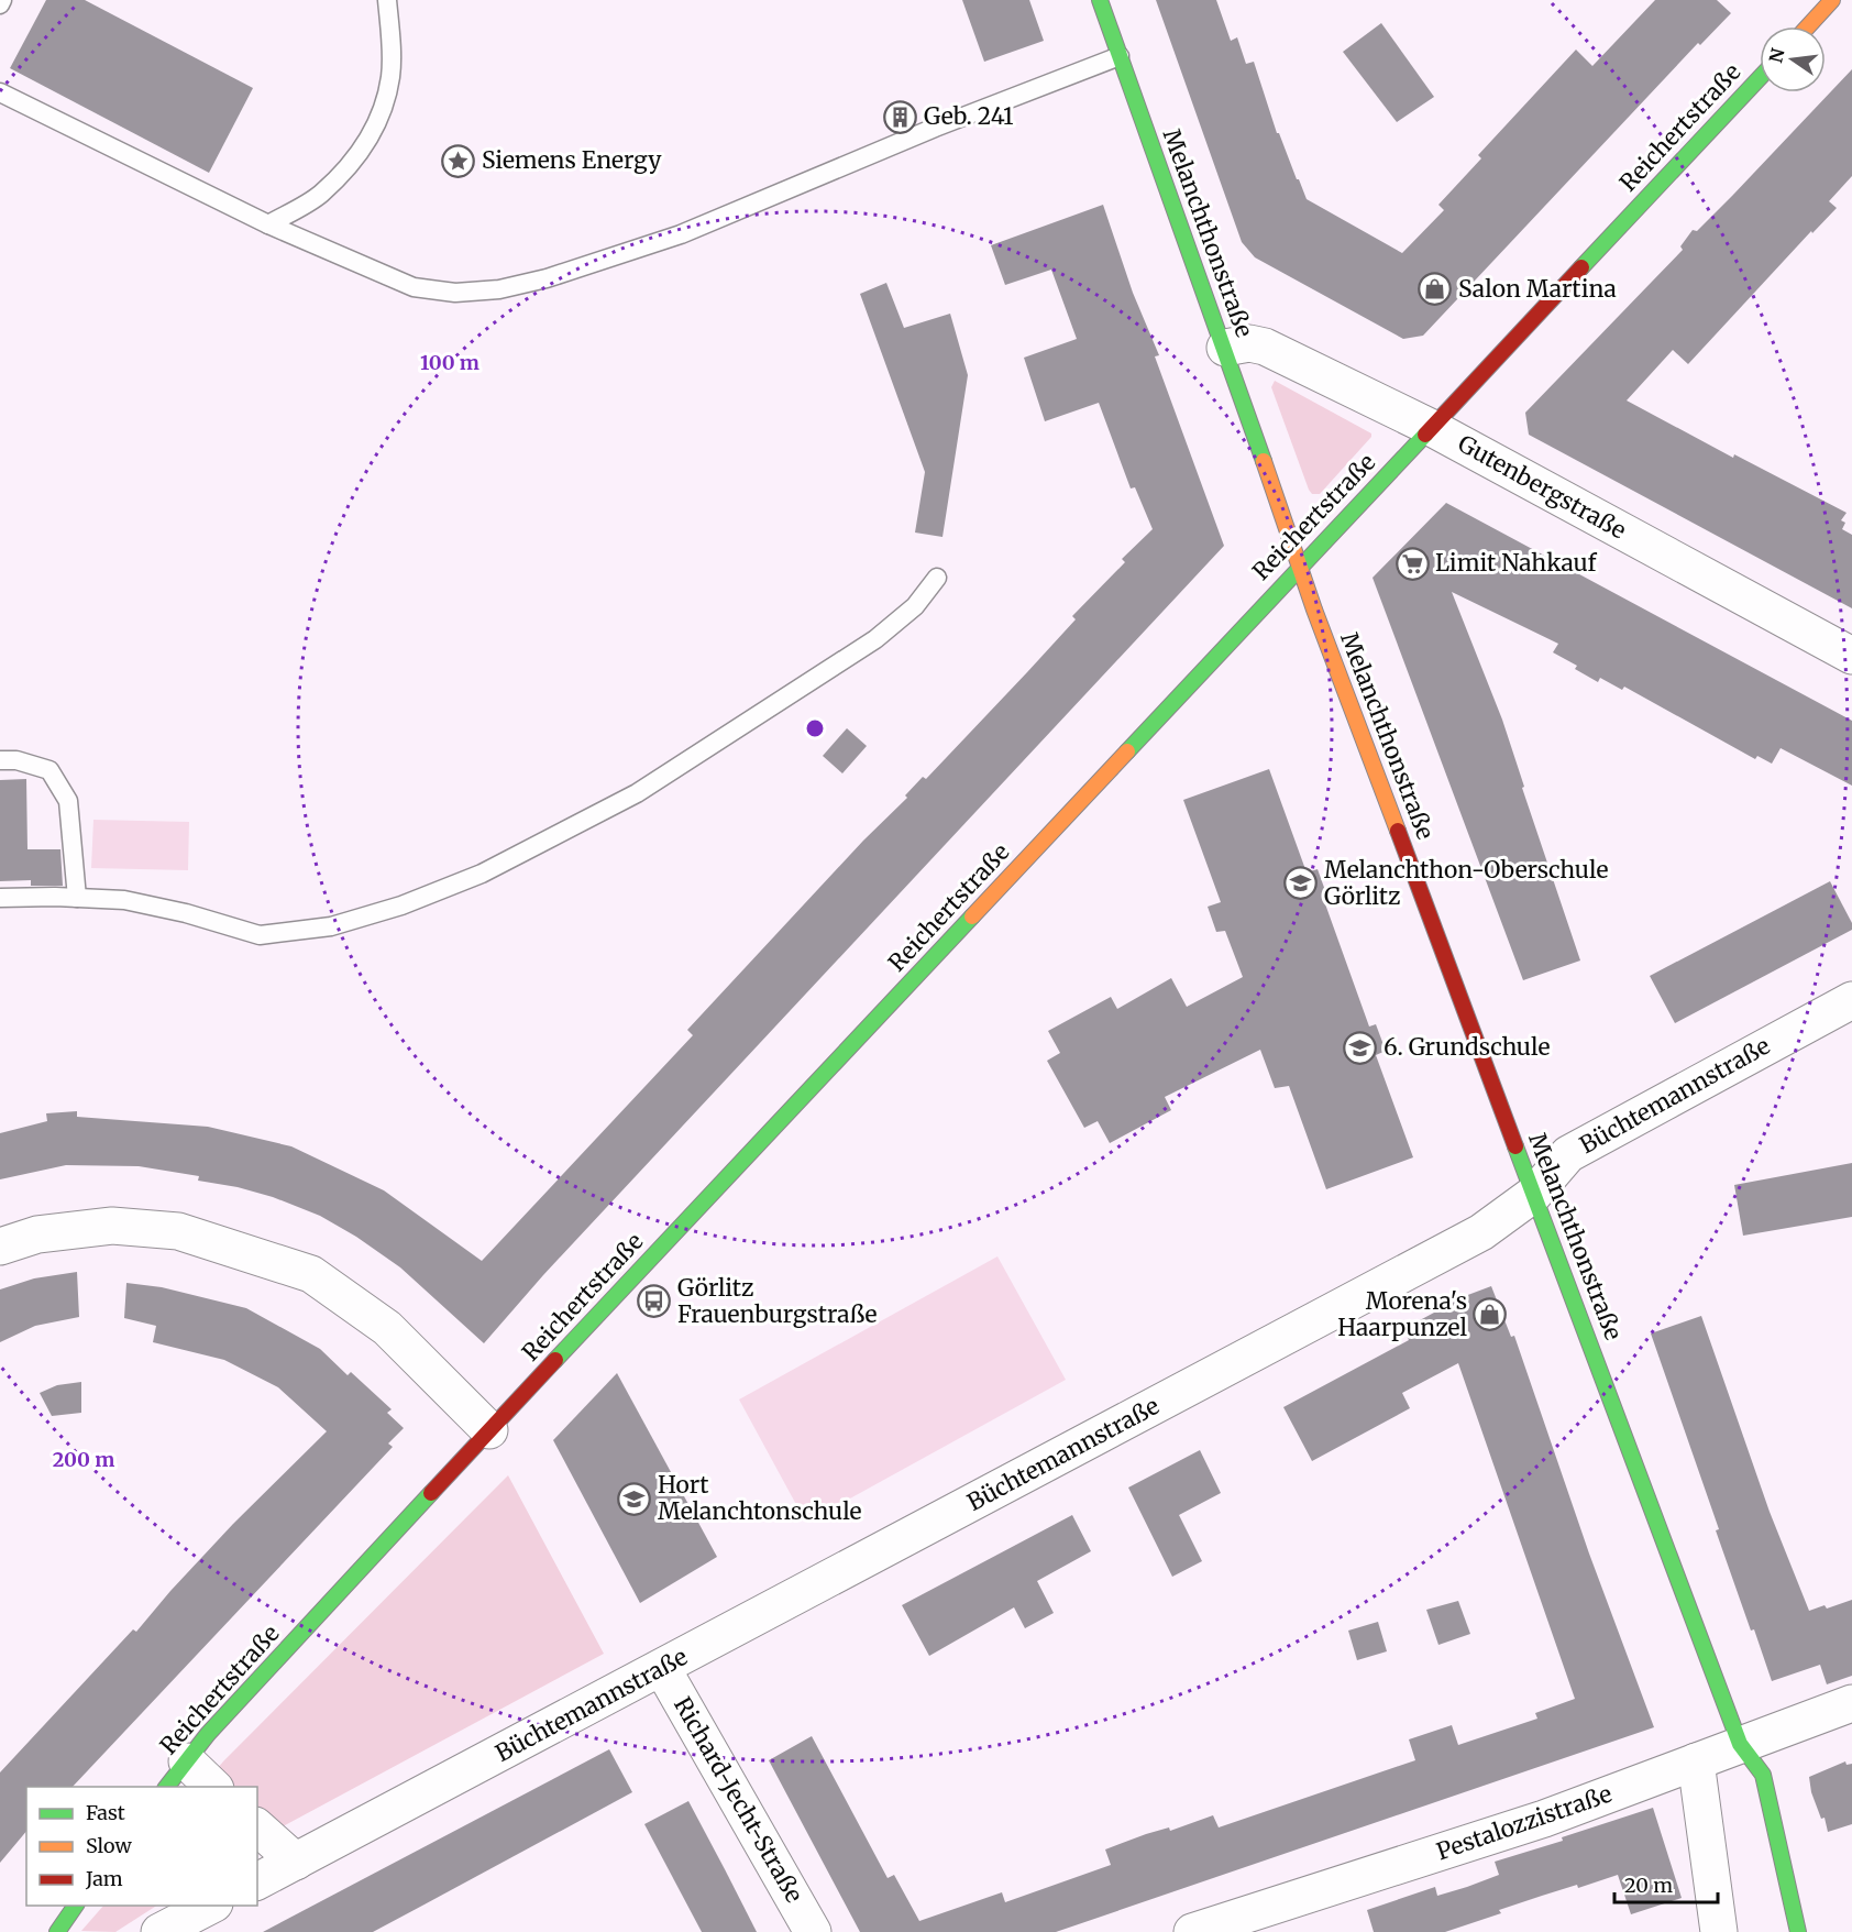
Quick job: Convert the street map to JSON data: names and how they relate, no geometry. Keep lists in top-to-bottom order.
{
  "streets": {
    "main road": ["Reichertstraße", "Melanchthonstraße"],
    "street": [
      "Gutenbergstraße",
      "Büchtemannstraße",
      "Richard-Jecht-Straße",
      "Pestalozzistraße"
    ]
  },
  "crossings": [
    ["Reichertstraße", "Melanchthonstraße"],
    ["Reichertstraße", "Gutenbergstraße"],
    ["Melanchthonstraße", "Gutenbergstraße"],
    ["Melanchthonstraße", "Büchtemannstraße"],
    ["Melanchthonstraße", "Pestalozzistraße"],
    ["Büchtemannstraße", "Richard-Jecht-Straße"]
  ],
  "places": {
    "building": ["Geb. 241"],
    "place": ["Siemens Energy"],
    "shop": ["Salon Martina", "Morena's Haarpunzel"],
    "supermarket": ["Limit Nahkauf"],
    "school or university": ["Melanchthon-Oberschule Görlitz", "6. Grundschule", "Hort Melanchtonschule"],
    "bus stop": ["Görlitz Frauenburgstraße"]
  },
  "legend": ["Fast", "Slow", "Jam"],
  "scale_bar": "20 m",
  "north": "left",
  "rings": ["100 m", "200 m"]
}
